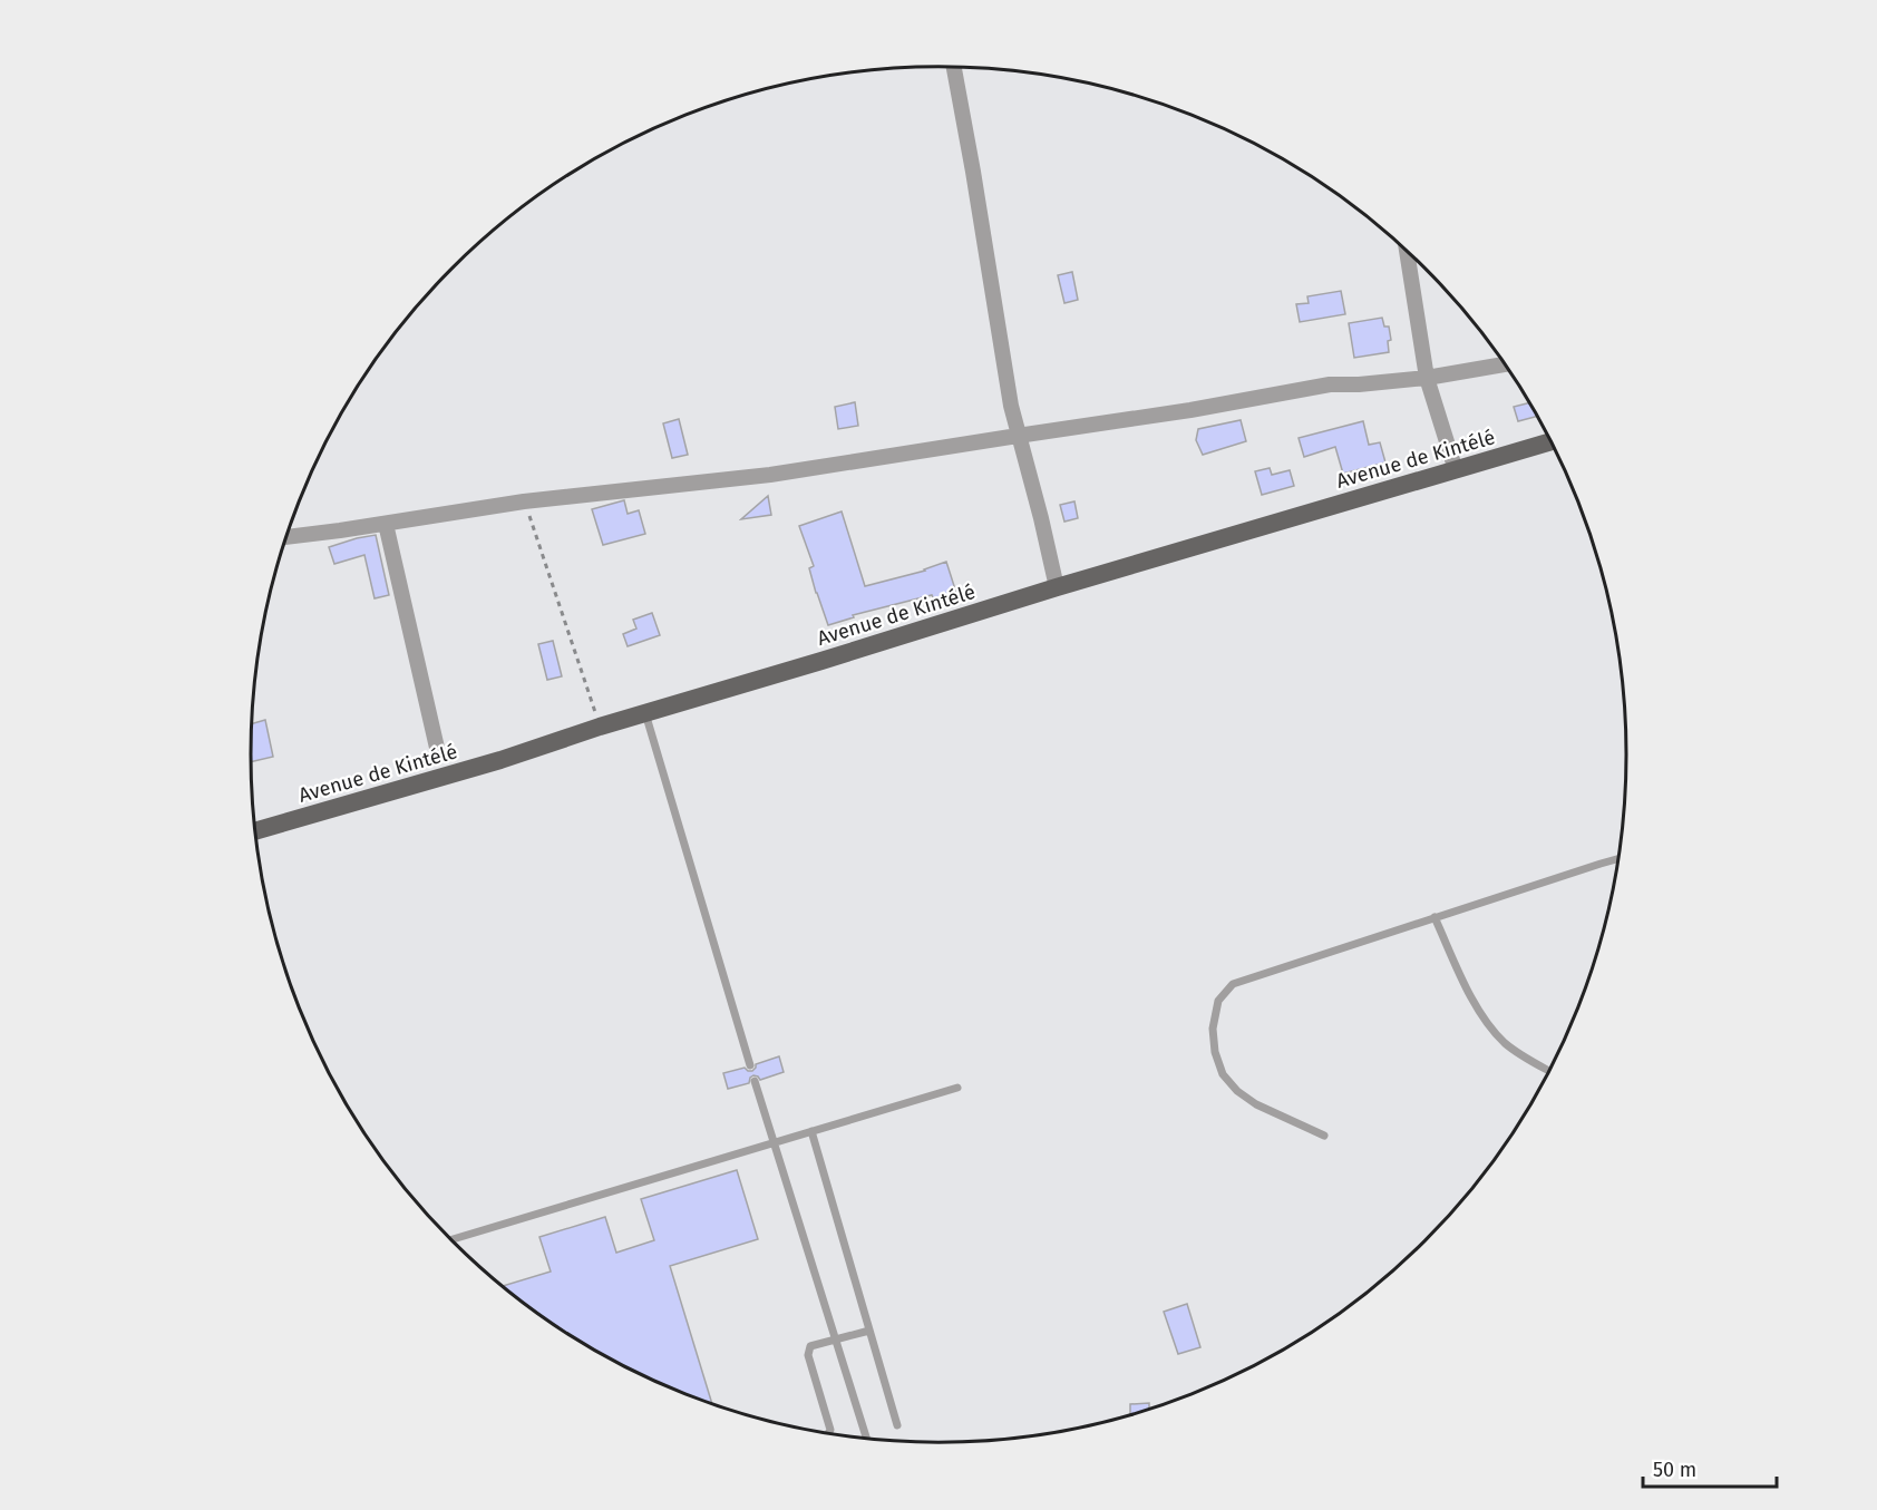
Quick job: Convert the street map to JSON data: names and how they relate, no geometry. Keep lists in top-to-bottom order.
{
  "streets": {
    "main road": ["Avenue de Kintélé"]
  },
  "scale_bar": "50 m"
}
